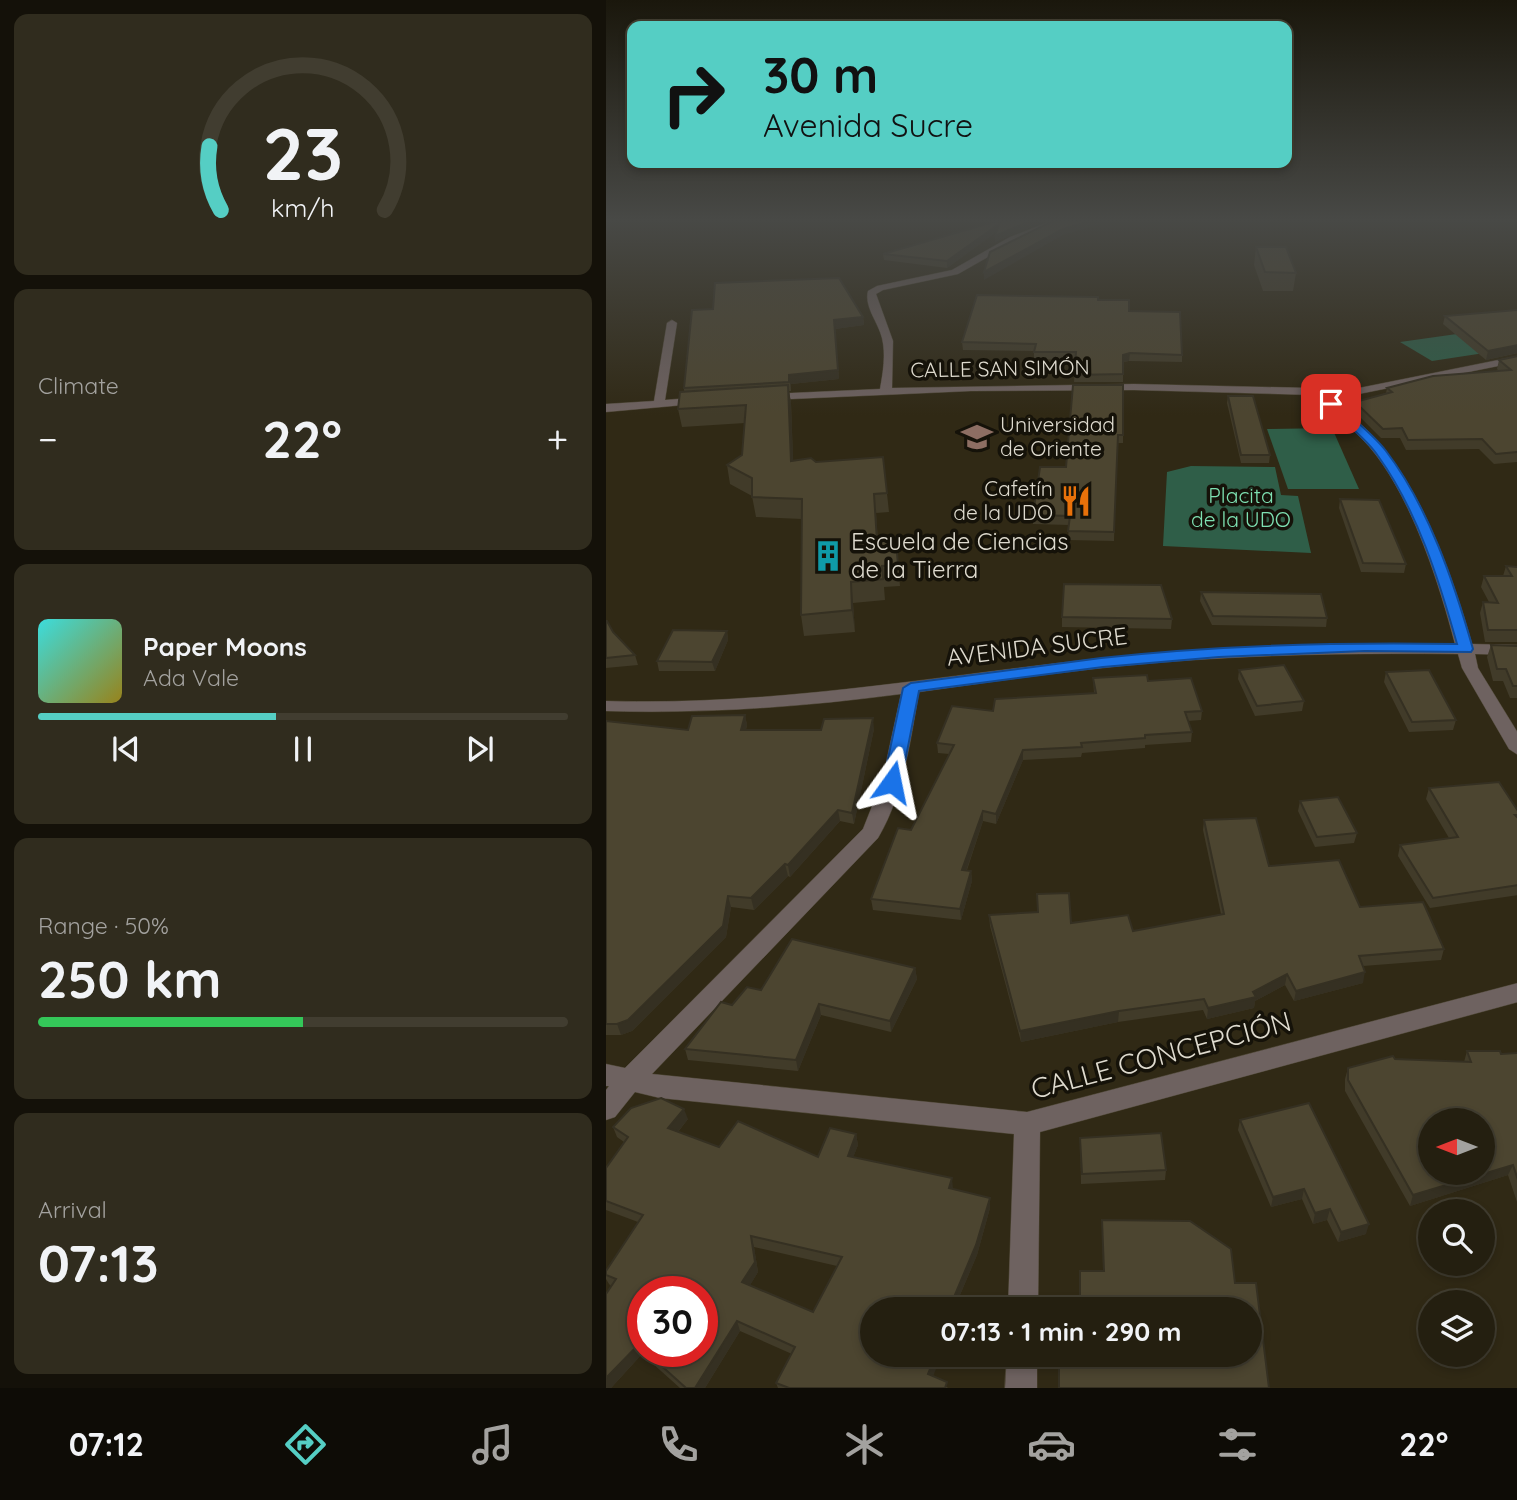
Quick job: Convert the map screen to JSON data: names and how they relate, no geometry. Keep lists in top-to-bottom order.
{
  "streets": {
    "street": ["CALLE SAN SIMÓN", "AVENIDA SUCRE", "CALLE CONCEPCIÓN"]
  },
  "parks": ["Placita de la UDO"],
  "places": {
    "school or university": ["Universidad de Oriente"],
    "restaurant": ["Cafetín de la UDO"],
    "building": ["Escuela de Ciencias de la Tierra"]
  },
  "north": "left",
  "page": {
    "turn": ["30 m", "Avenida Sucre"],
    "tile": [
      "Climate",
      ["Range · 50%", "250 km"],
      ["Arrival", "07:13"]
    ],
    "heat": ["−", "22°", "+"],
    "song": ["Paper Moons", "Ada Vale"],
    "limit": "30",
    "trip": "07:13 · 1 min · 290 m",
    "tabs": ["07:12", "22°"],
    "gauge": ["23", "km/h"]
  }
}
